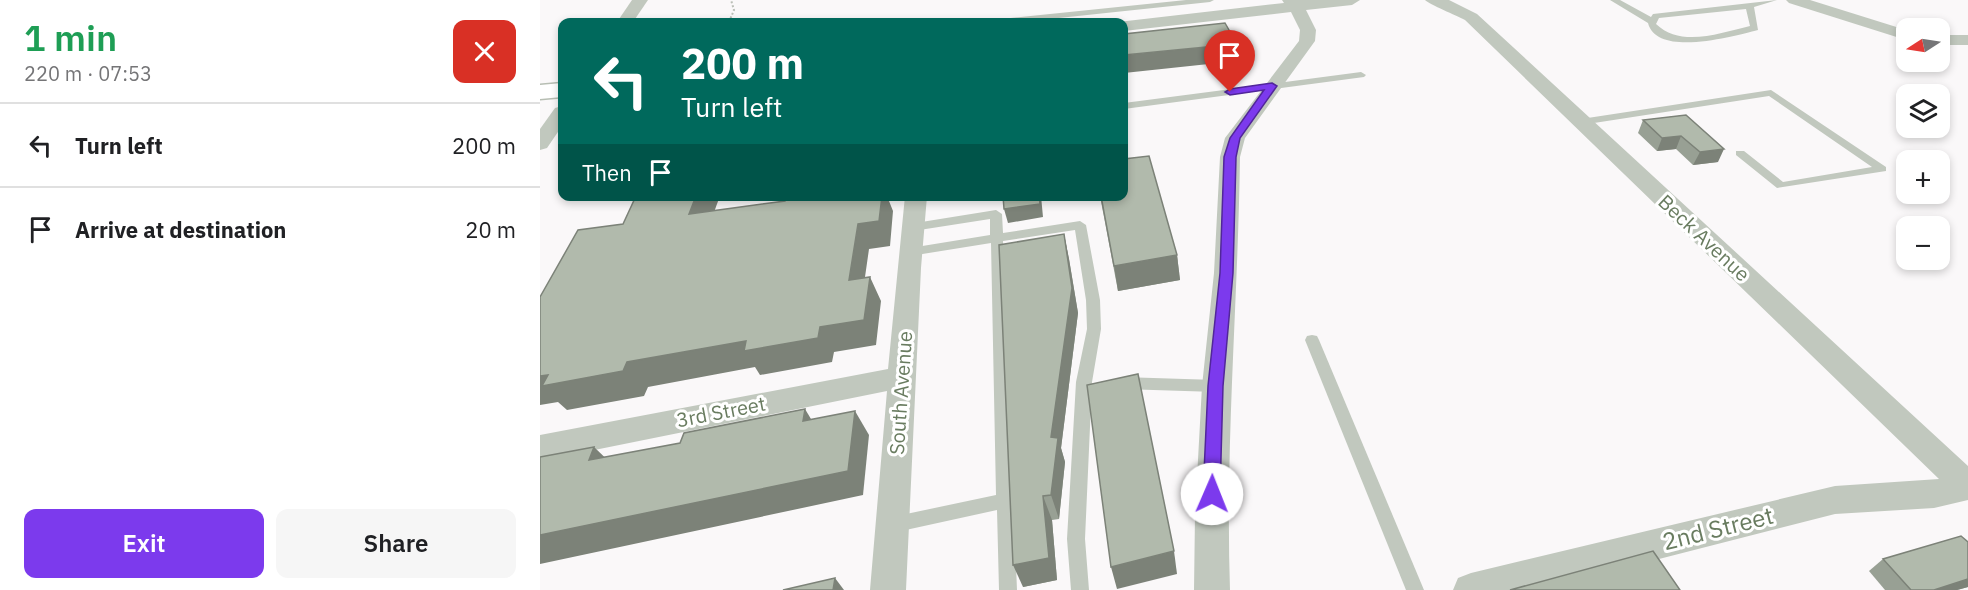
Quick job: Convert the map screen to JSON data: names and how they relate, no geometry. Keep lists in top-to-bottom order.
{
  "streets": {
    "street": [
      "Beck Avenue",
      "South Avenue",
      "3rd Street",
      "2nd Street"
    ]
  },
  "crossings": [
    ["Beck Avenue", "2nd Street"],
    ["South Avenue", "3rd Street"]
  ],
  "north": "left",
  "page": {
    "heading": ["1 min", "220 m · 07:53"],
    "map_buttons": ["+", "−"],
    "turn": ["200 m", "Turn left"],
    "list": [
      {
        "name": "Turn left",
        "value": "200 m"
      },
      {
        "name": "Arrive at destination",
        "value": "20 m"
      }
    ],
    "then": "Then",
    "buttons": ["Exit", "Share"]
  }
}
